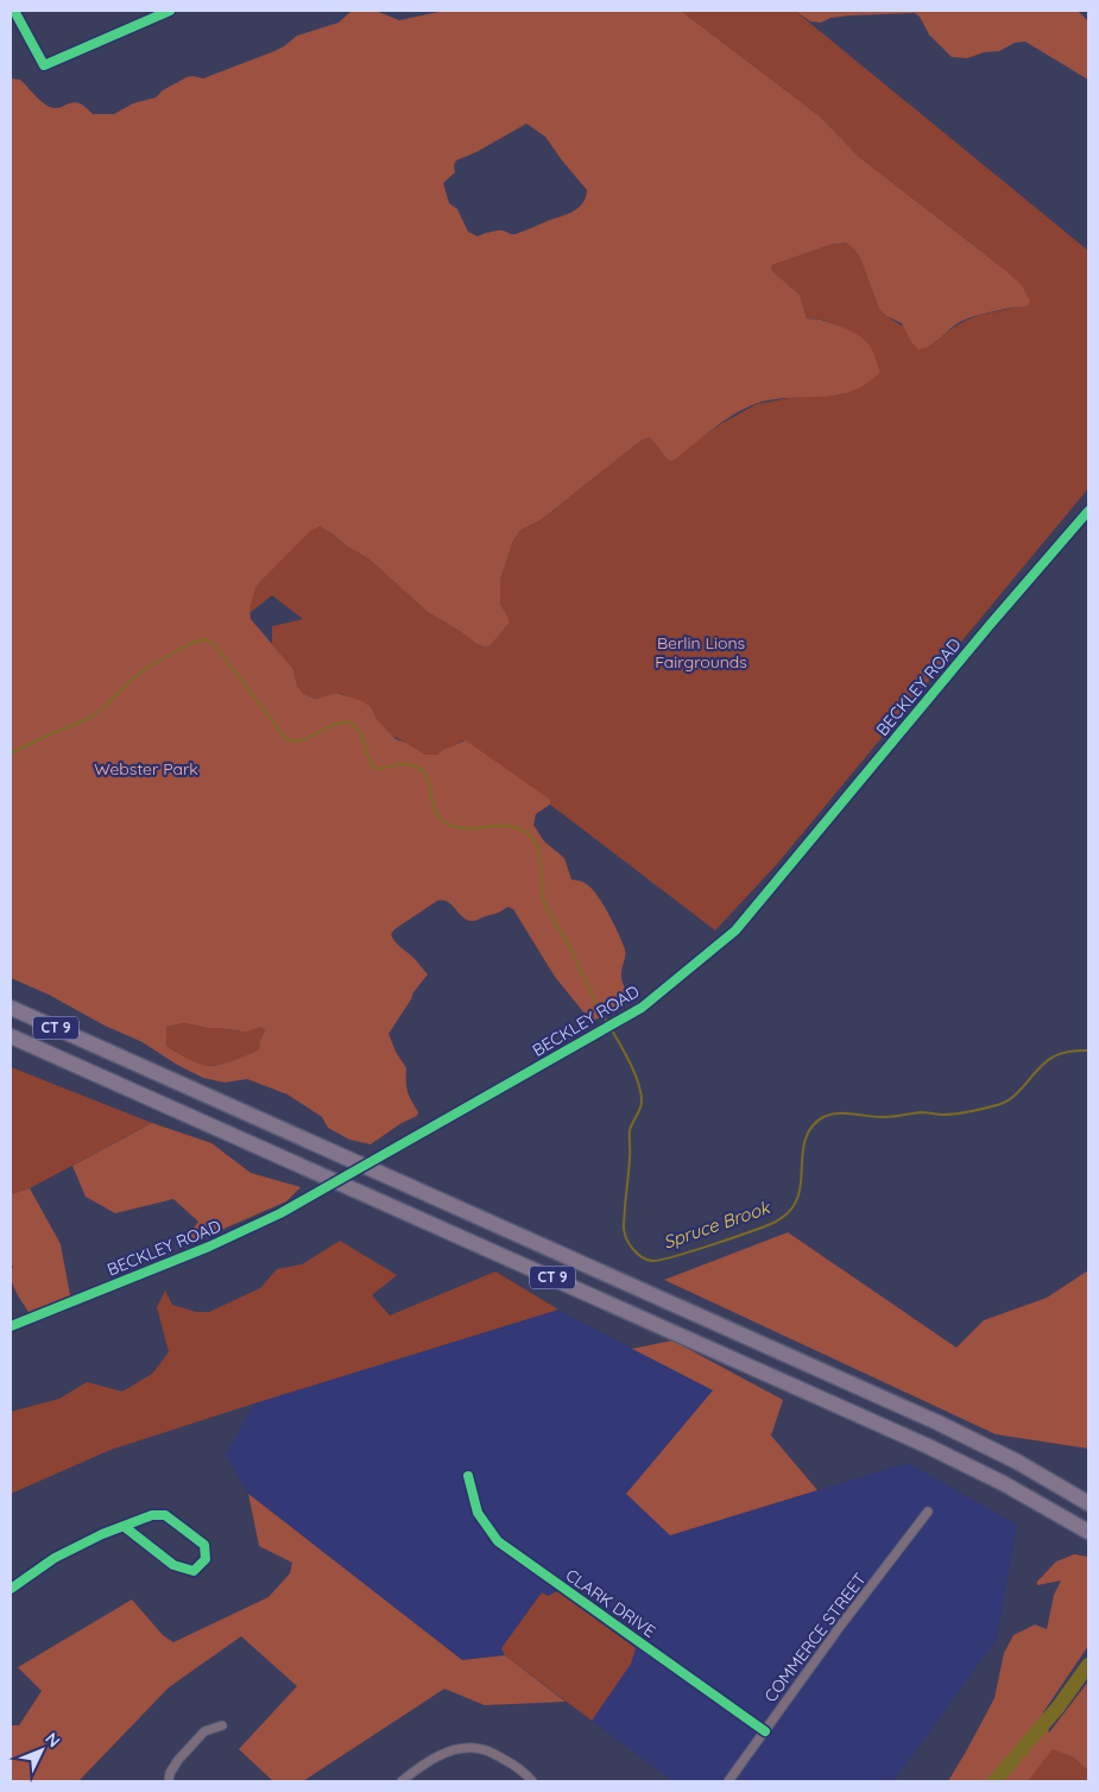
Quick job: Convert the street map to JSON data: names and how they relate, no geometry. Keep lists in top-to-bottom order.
{
  "streets": {
    "highway": ["CT 9"],
    "street": ["BECKLEY ROAD", "CLARK DRIVE", "COMMERCE STREET"]
  },
  "crossings": [
    ["CLARK DRIVE", "COMMERCE STREET"]
  ],
  "water": ["Spruce Brook"],
  "parks": ["Berlin Lions Fairgrounds", "Webster Park"],
  "north": "top right"
}
